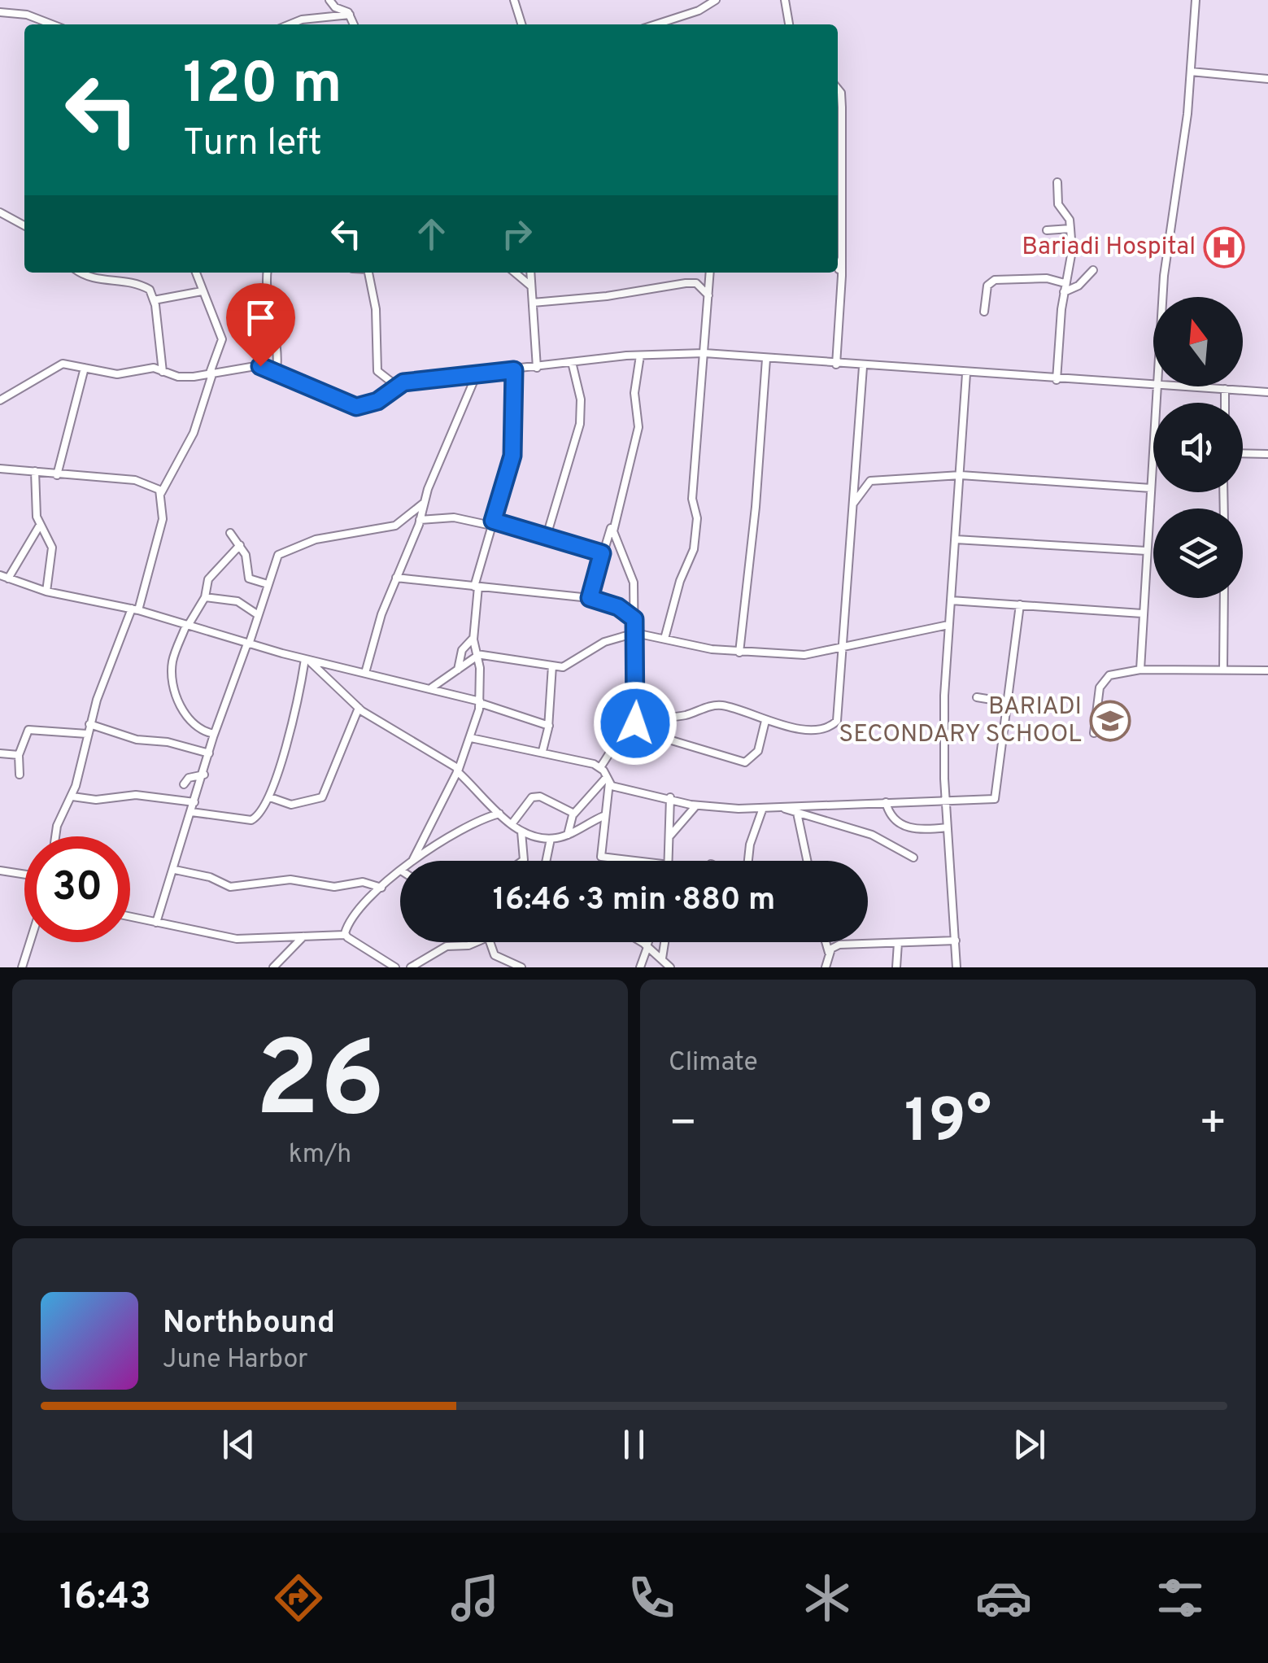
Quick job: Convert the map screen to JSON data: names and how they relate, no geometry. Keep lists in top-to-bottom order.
{
  "places": {
    "hospital": ["Bariadi Hospital"],
    "school or university": ["BARIADI SECONDARY SCHOOL"]
  },
  "north": "top",
  "page": {
    "turn": ["120 m", "Turn left"],
    "limit": "30",
    "trip": "16:46 · 3 min · 880 m",
    "tile": [
      ["26", "km/h"],
      "Climate"
    ],
    "heat": ["−", "19°", "+"],
    "song": ["Northbound", "June Harbor"],
    "tabs": "16:43"
  }
}
